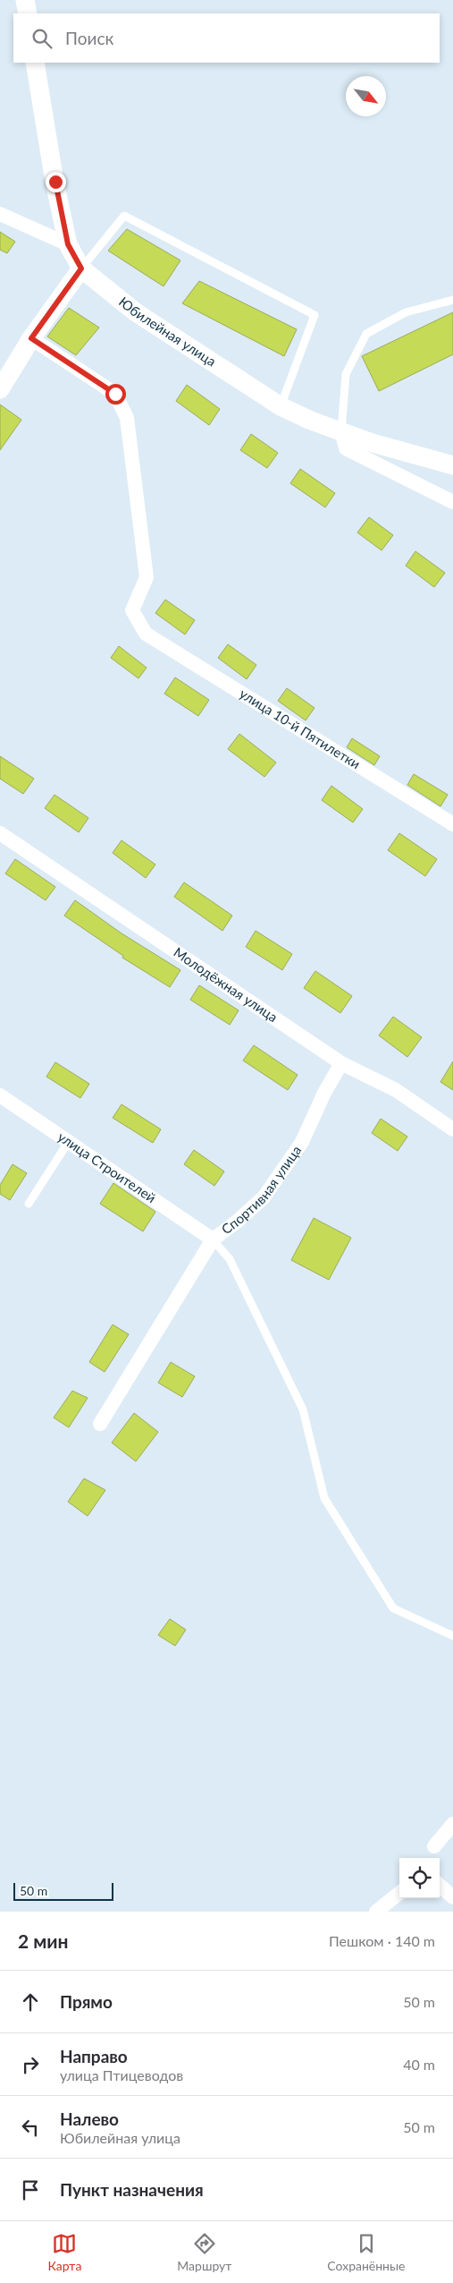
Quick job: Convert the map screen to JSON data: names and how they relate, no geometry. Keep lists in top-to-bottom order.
{
  "streets": {
    "street": [
      "Юбилейная улица",
      "улица 10-й Пятилетки",
      "Молодёжная улица",
      "улица Строителей",
      "Спортивная улица"
    ]
  },
  "crossings": [
    ["Молодёжная улица", "Спортивная улица"],
    ["улица Строителей", "Спортивная улица"]
  ],
  "scale_bar": "50 m",
  "north": "bottom right",
  "page": {
    "search": "Поиск",
    "scale": "50 m",
    "heading": ["2 мин", "Пешком · 140 m"],
    "list": [
      ["Прямо", "50 m"],
      ["Направо", "улица Птицеводов", "40 m"],
      ["Налево", "Юбилейная улица", "50 m"],
      "Пункт назначения"
    ],
    "nav": ["Карта", "Маршрут", "Сохранённые"]
  }
}
